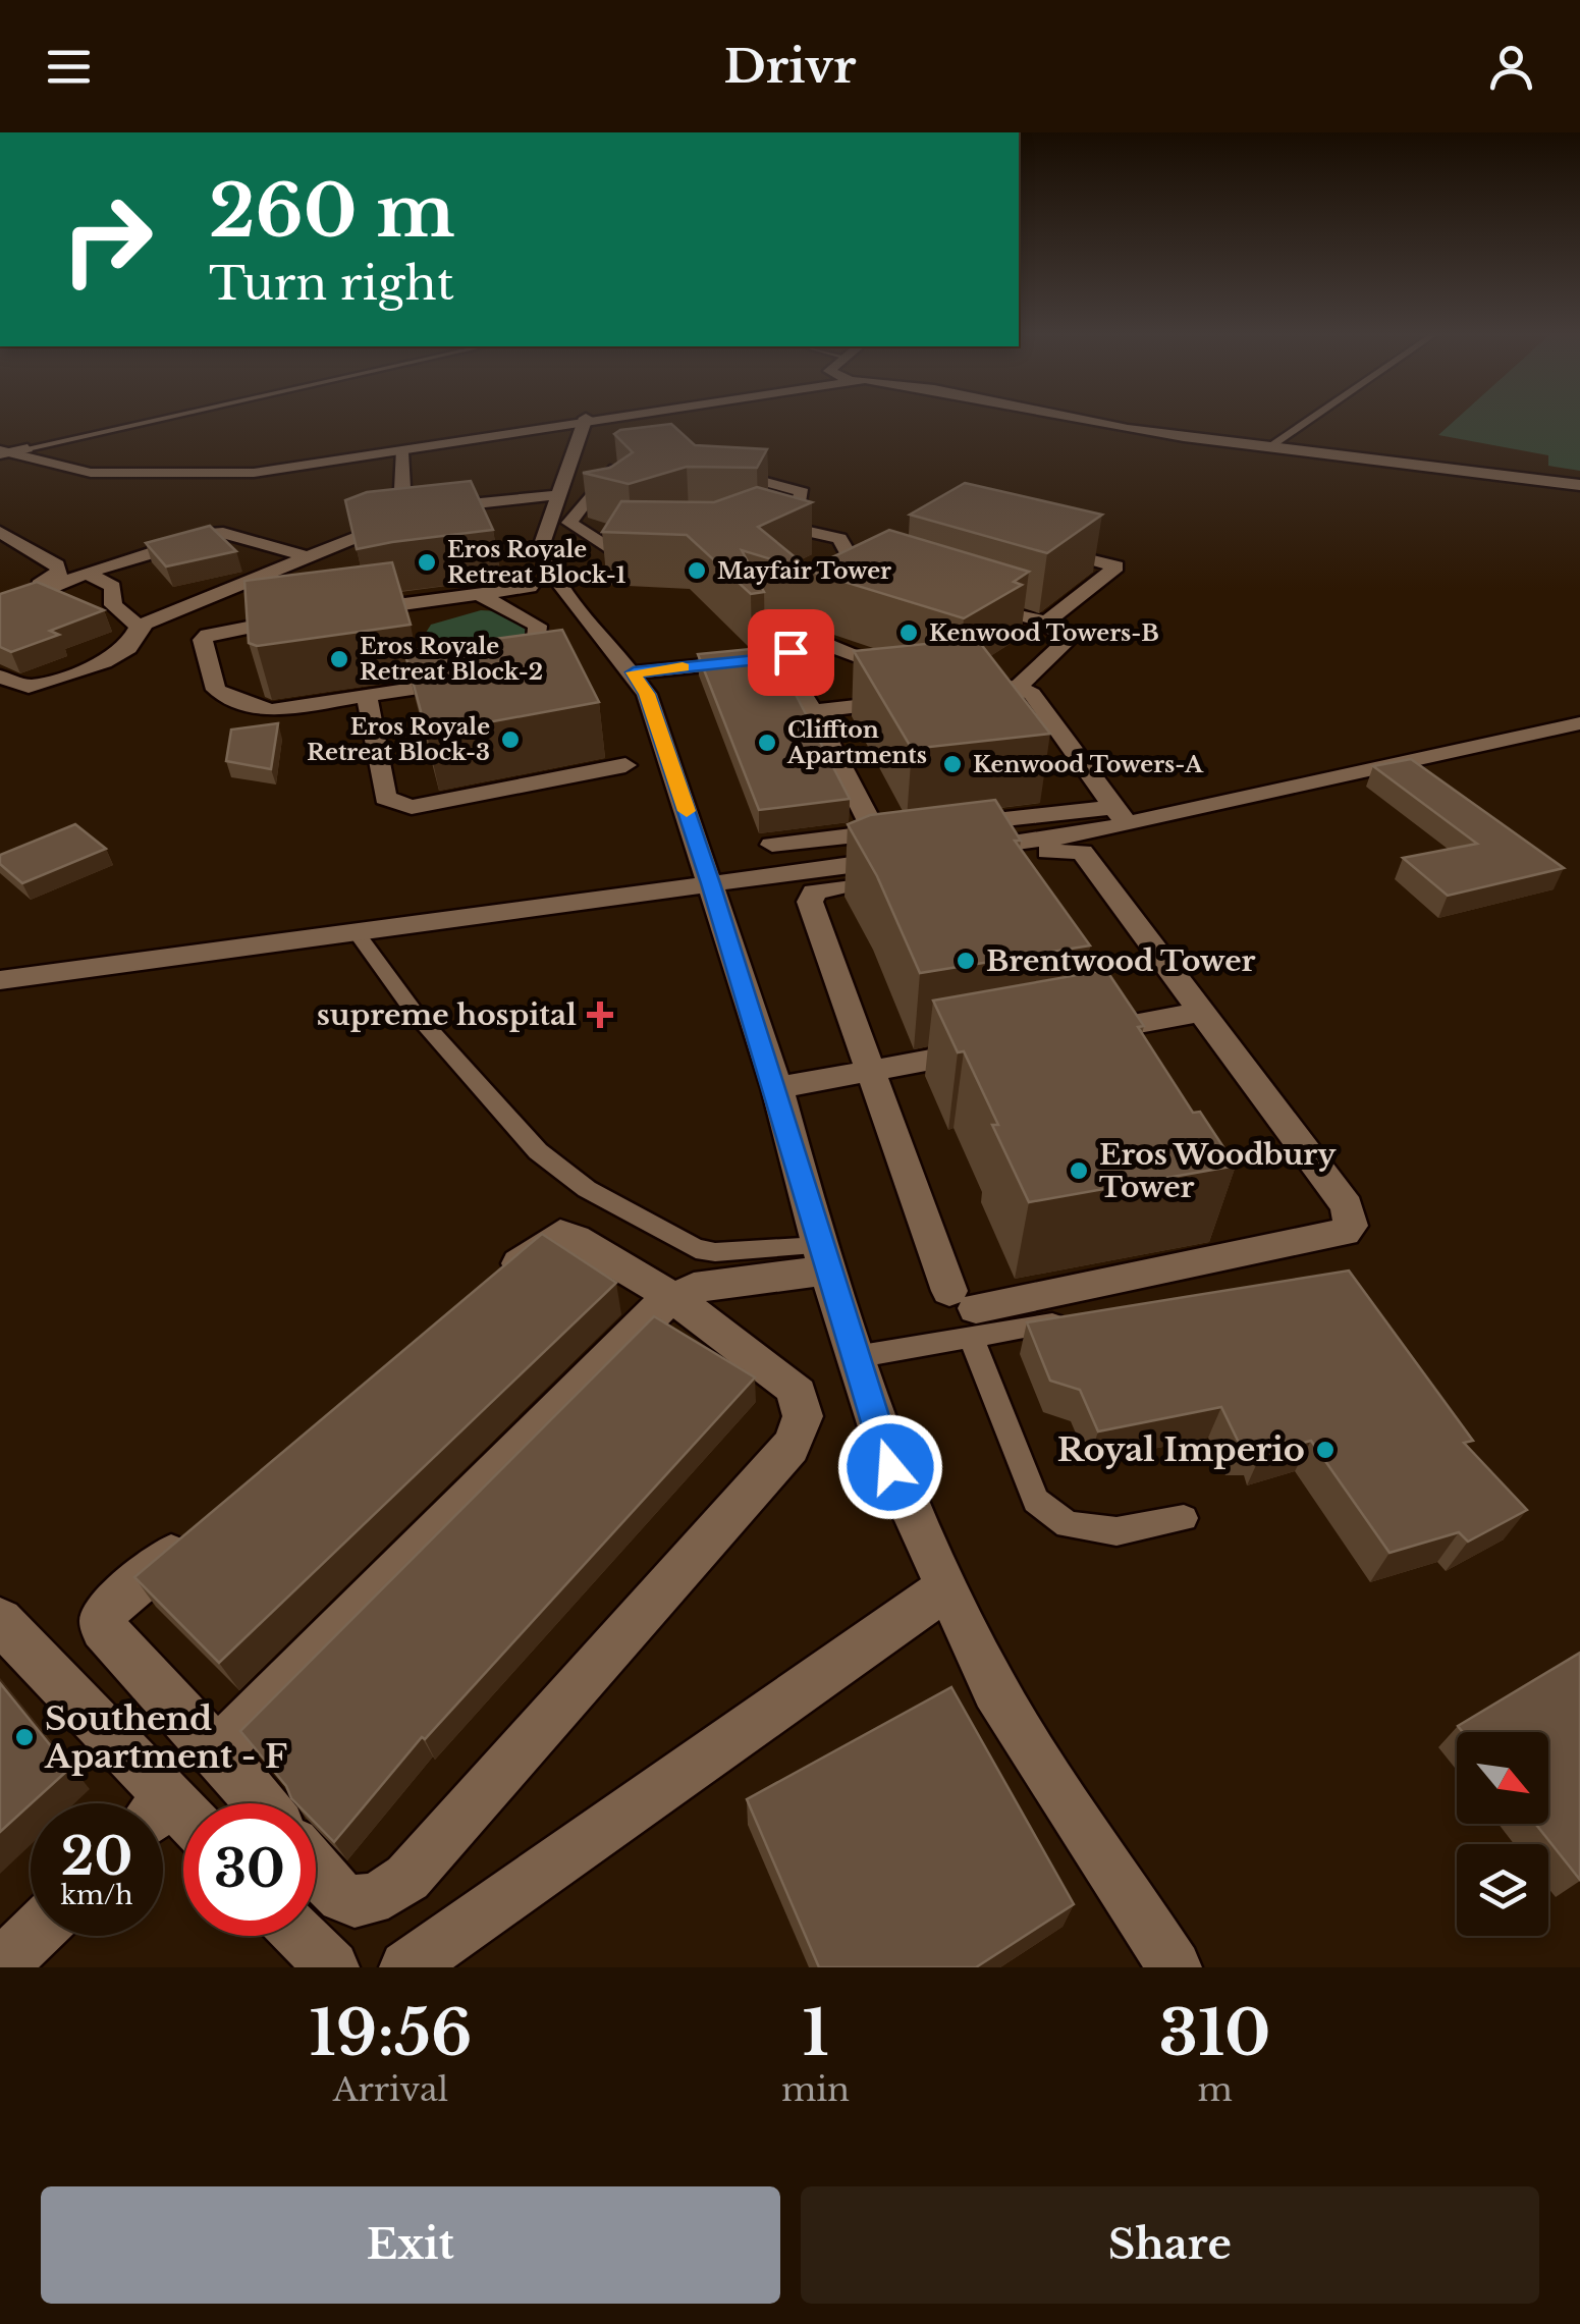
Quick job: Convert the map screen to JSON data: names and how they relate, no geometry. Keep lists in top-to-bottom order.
{
  "places": {
    "other": [
      "Eros Royale Retreat Block-1",
      "Mayfair Tower",
      "Kenwood Towers-B",
      "Eros Royale Retreat Block-2",
      "Eros Royale Retreat Block-3",
      "Cliffton Apartments",
      "Kenwood Towers-A",
      "Brentwood Tower",
      "Eros Woodbury Tower",
      "Royal Imperio",
      "Southend Apartment - F"
    ],
    "health": ["supreme hospital"]
  },
  "north": "bottom right",
  "page": {
    "header": "Drivr",
    "turn": ["260 m", "Turn right"],
    "speed": "20 km/h",
    "limit": "30",
    "eta": [
      "19:56",
      "Arrival",
      "1",
      "min",
      "310",
      "m"
    ],
    "buttons": ["Exit", "Share"]
  }
}
